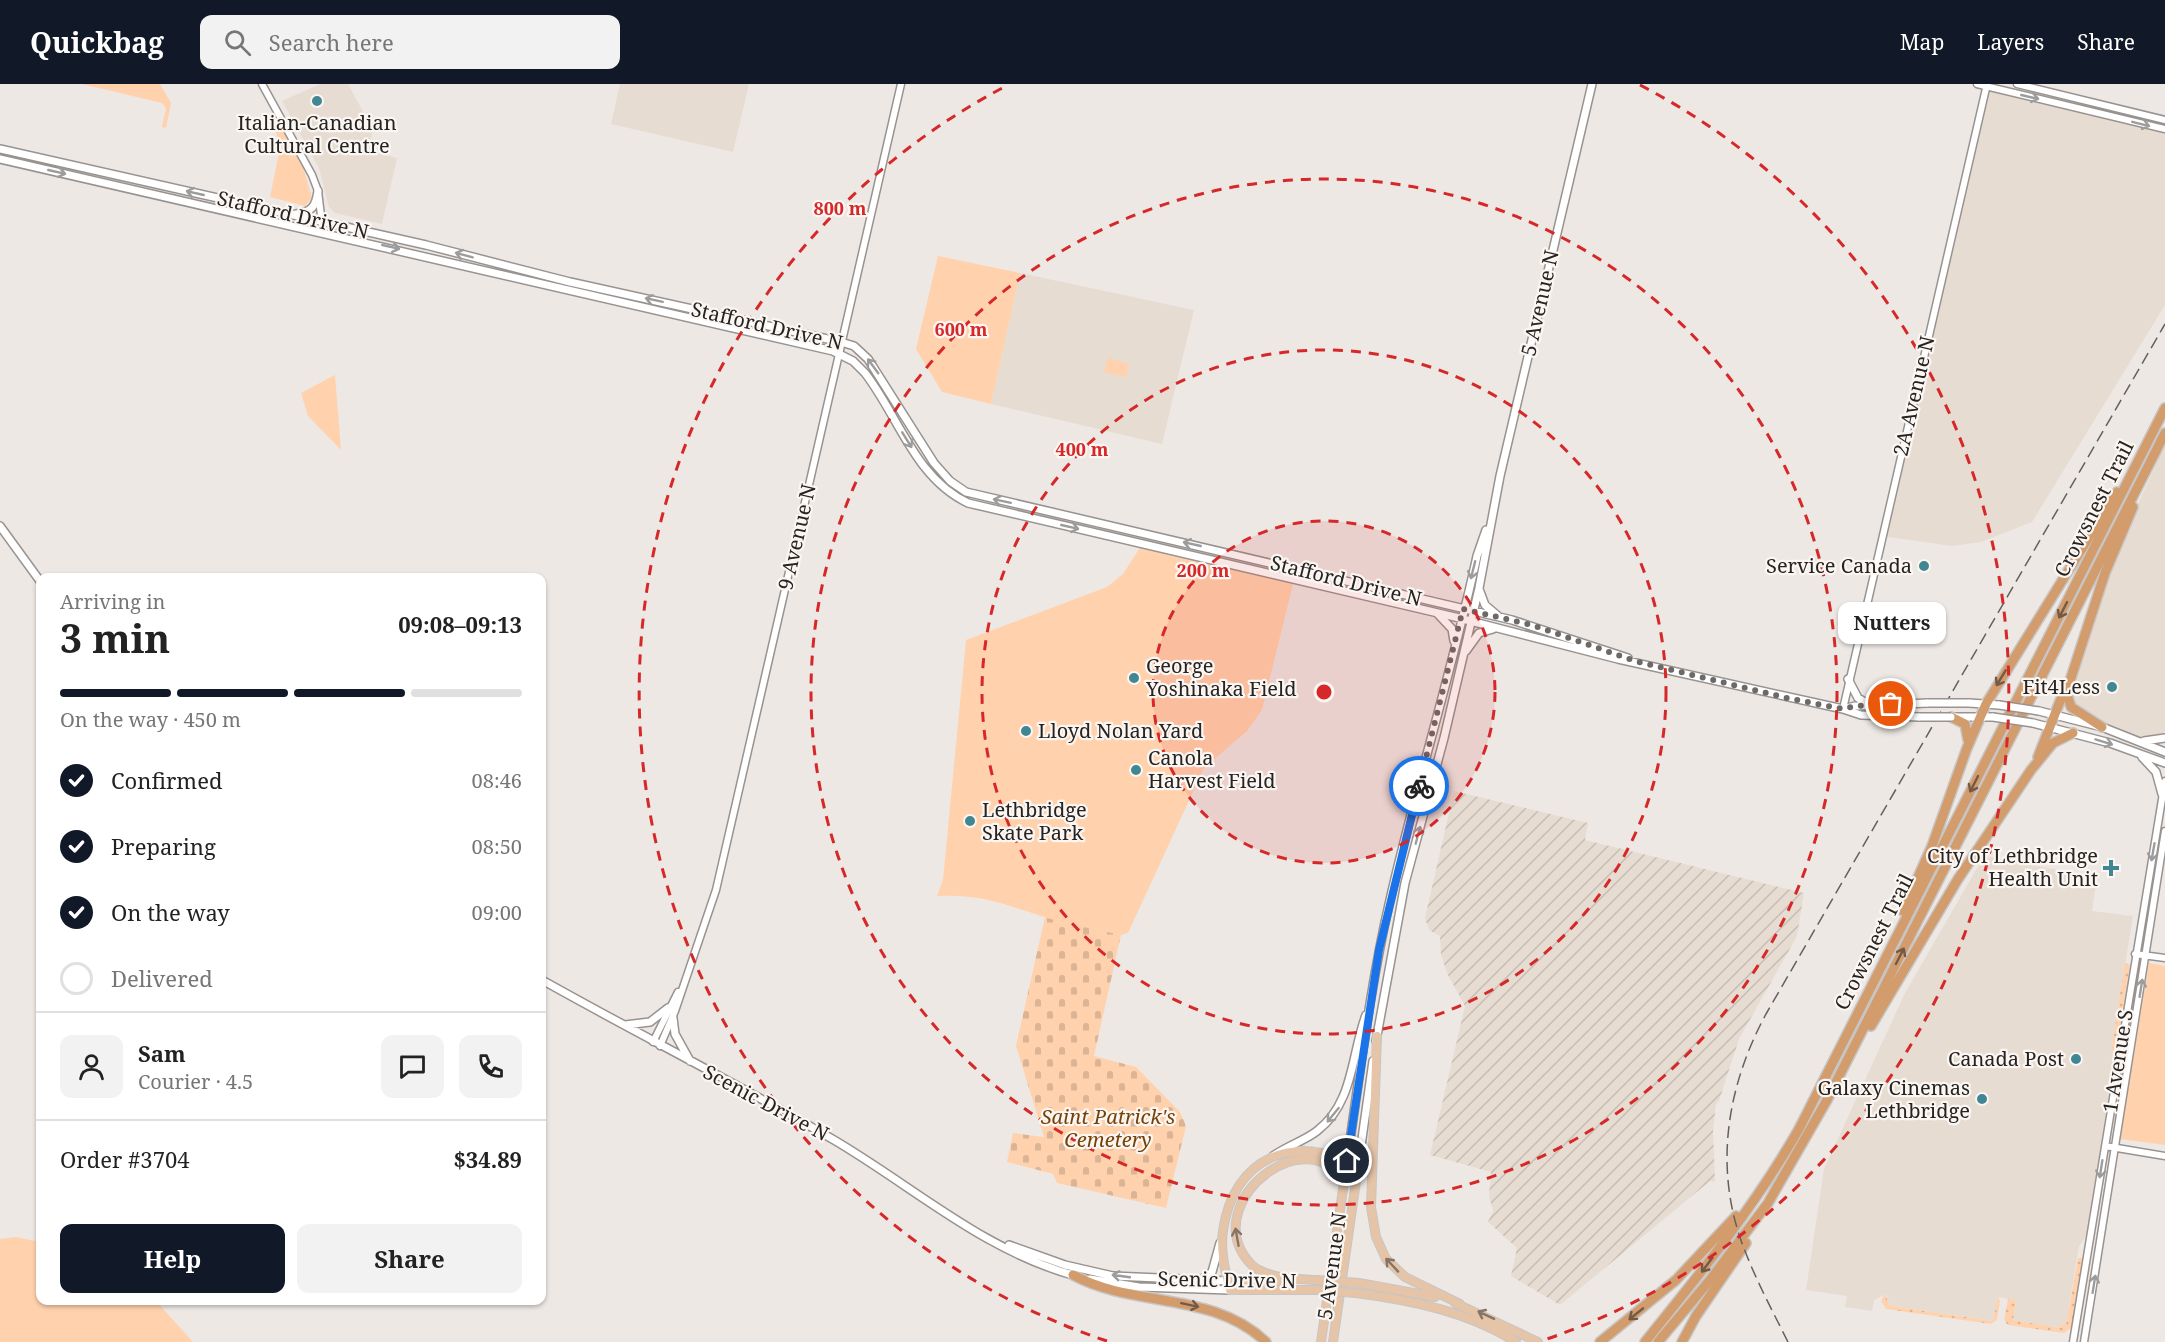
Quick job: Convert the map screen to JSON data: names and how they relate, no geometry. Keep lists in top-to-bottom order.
{
  "streets": {
    "highway": ["Crowsnest Trail"],
    "main road": ["Stafford Drive N", "5 Avenue N", "Scenic Drive N"],
    "street": ["2A Avenue N", "9 Avenue N", "1 Avenue S"]
  },
  "crossings": [
    ["Stafford Drive N", "5 Avenue N"],
    ["Stafford Drive N", "2A Avenue N"],
    ["Stafford Drive N", "9 Avenue N"],
    ["9 Avenue N", "Scenic Drive N"]
  ],
  "parks": ["Saint Patrick's Cemetery"],
  "places": {
    "other": [
      "Italian-Canadian Cultural Centre",
      "Service Canada",
      "George Yoshinaka Field",
      "Fit4Less",
      "Nutters",
      "Lloyd Nolan Yard",
      "Canola Harvest Field",
      "Lethbridge Skate Park",
      "Canada Post",
      "Galaxy Cinemas Lethbridge"
    ],
    "health": ["City of Lethbridge Health Unit"]
  },
  "page": {
    "header": "Quickbag",
    "search": "Search here",
    "nav": ["Map", "Layers", "Share"],
    "heading": ["3 min", "Arriving in", "09:08–09:13"],
    "panel": [
      "Sam",
      "Courier · 4.5",
      "Order #3704",
      "$34.89"
    ],
    "bubble": "Nutters",
    "bar": "On the way · 450 m",
    "list": [
      ["Confirmed", "08:46"],
      ["Preparing", "08:50"],
      ["On the way", "09:00"],
      "Delivered"
    ],
    "buttons": ["Help", "Share"]
  },
  "rings": [
    "800 m",
    "600 m",
    "400 m",
    "200 m"
  ]
}
